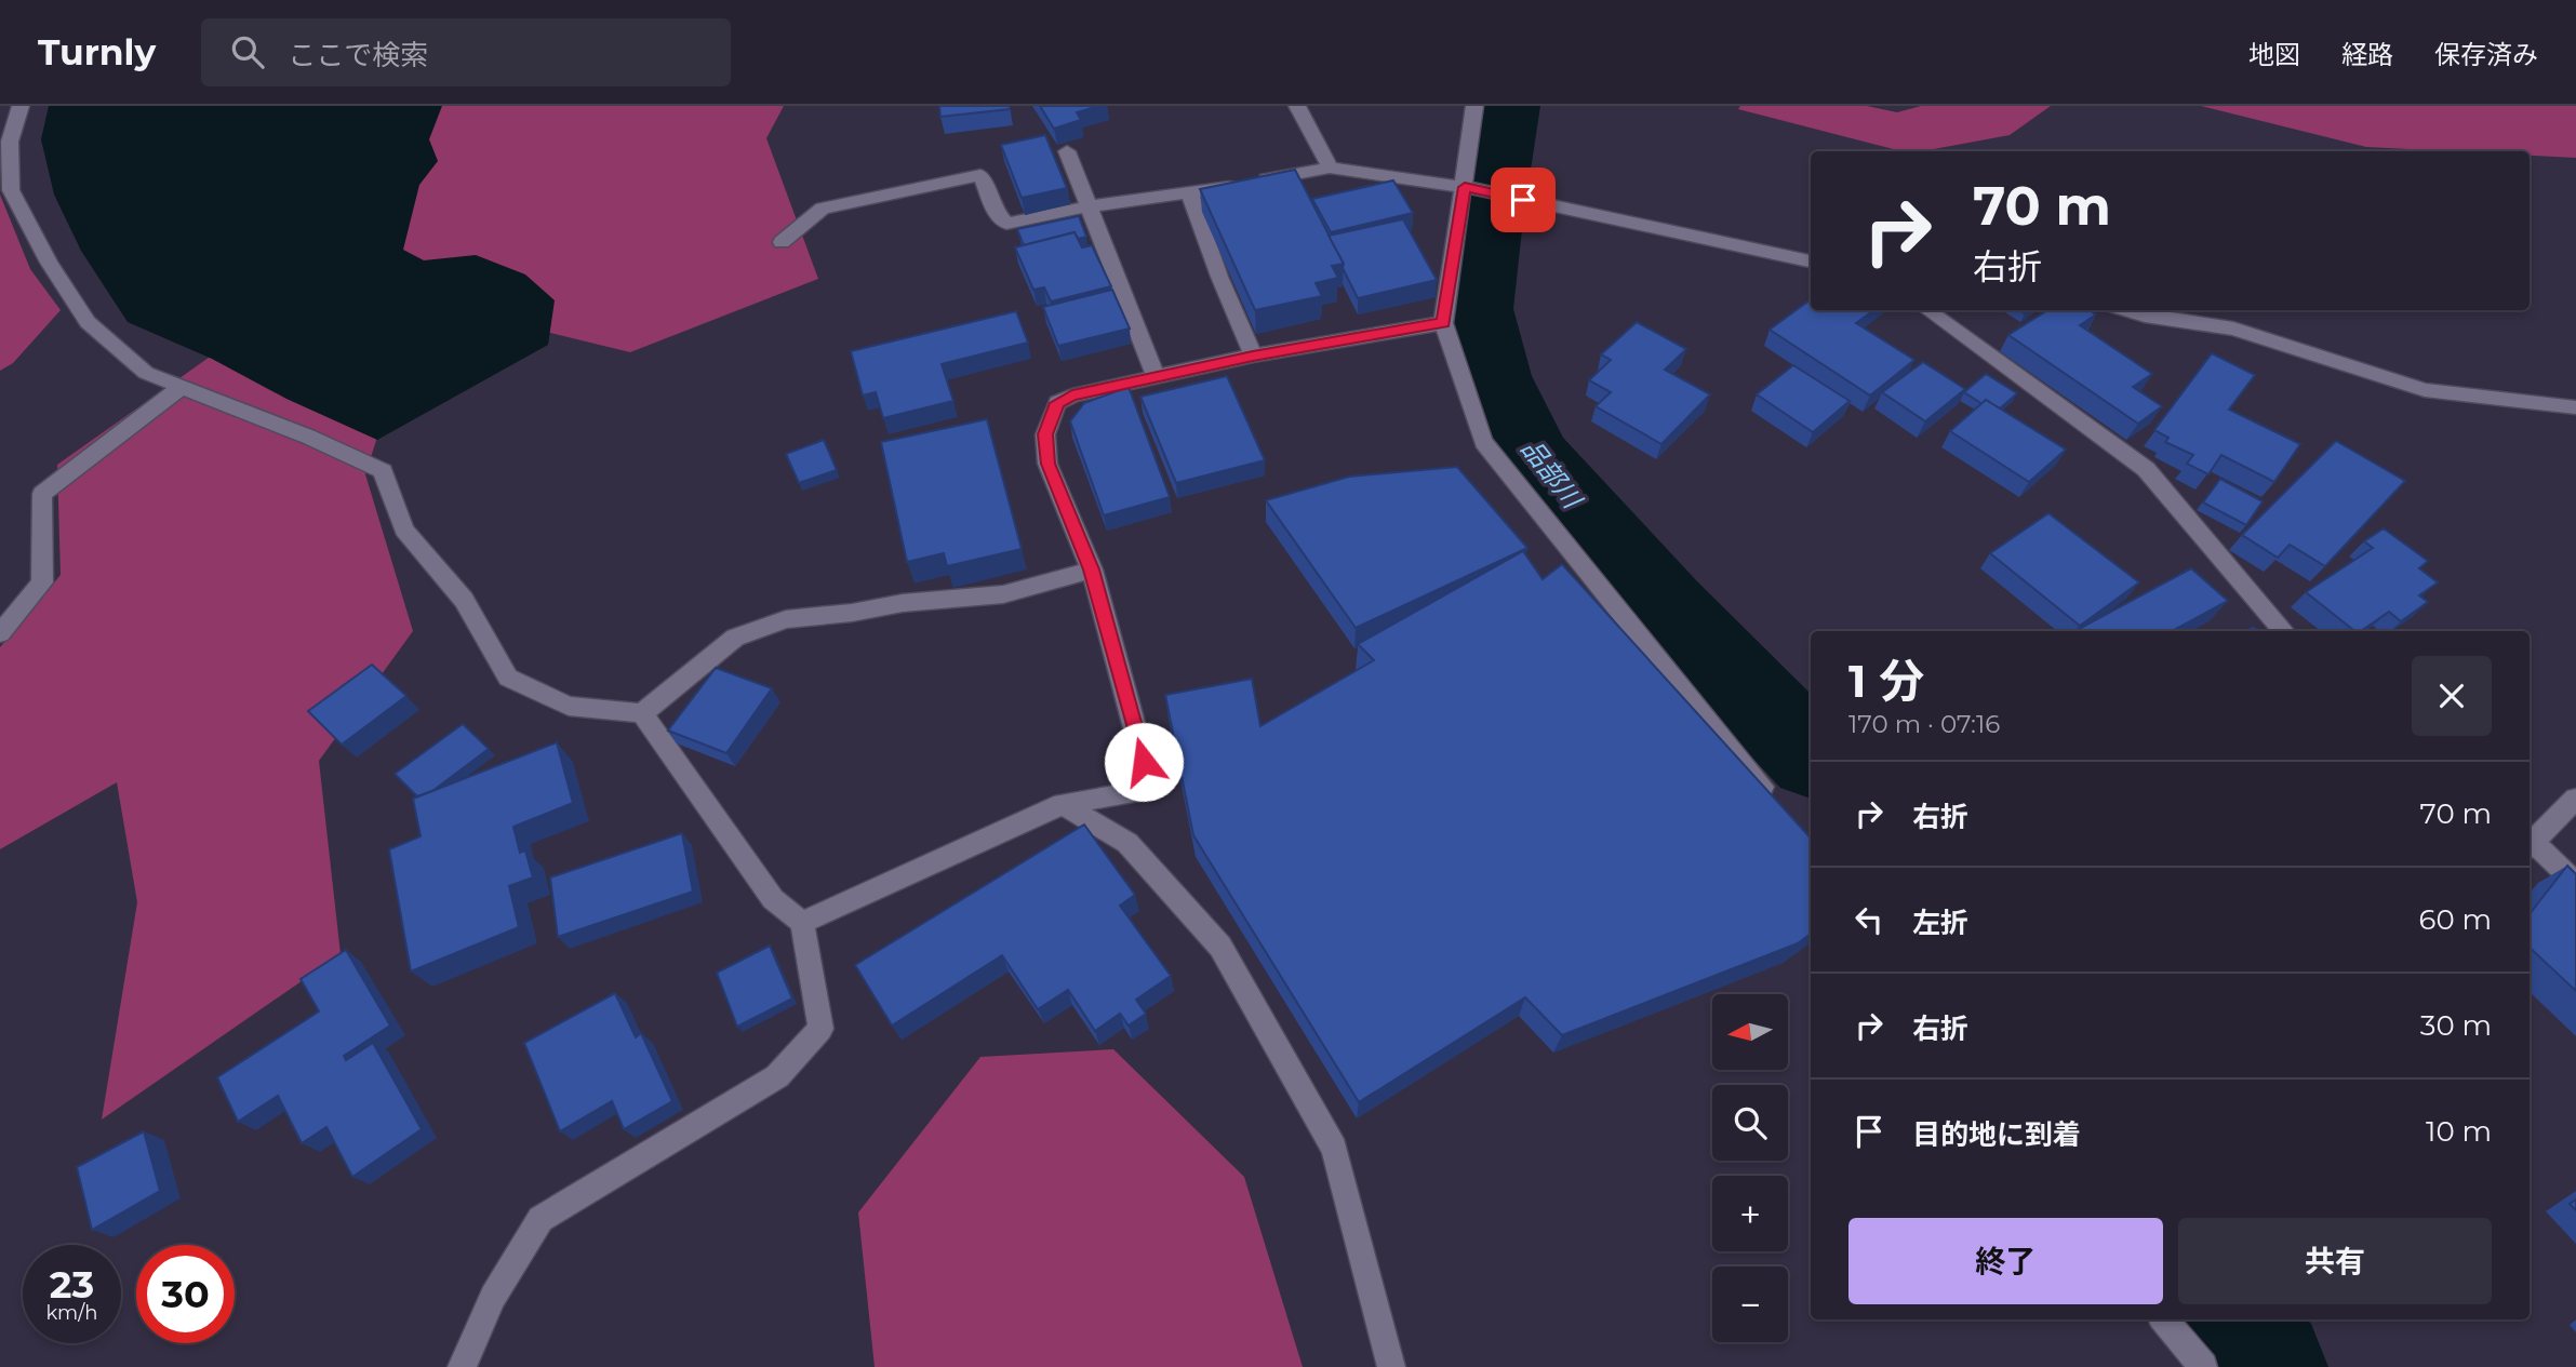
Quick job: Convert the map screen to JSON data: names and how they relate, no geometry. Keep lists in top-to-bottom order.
{
  "water": ["品部川"],
  "north": "left",
  "page": {
    "header": "Turnly",
    "search": "ここで検索",
    "nav": ["地図", "経路", "保存済み"],
    "turn": ["70 m", "右折"],
    "heading": ["1 分", "170 m · 07:16"],
    "list": [
      {
        "name": "右折",
        "value": "70 m"
      },
      {
        "name": "左折",
        "value": "60 m"
      },
      {
        "name": "右折",
        "value": "30 m"
      },
      {
        "name": "目的地に到着",
        "value": "10 m"
      }
    ],
    "map_buttons": ["+", "−"],
    "buttons": ["終了", "共有"],
    "speed": "23 km/h",
    "limit": "30"
  }
}
